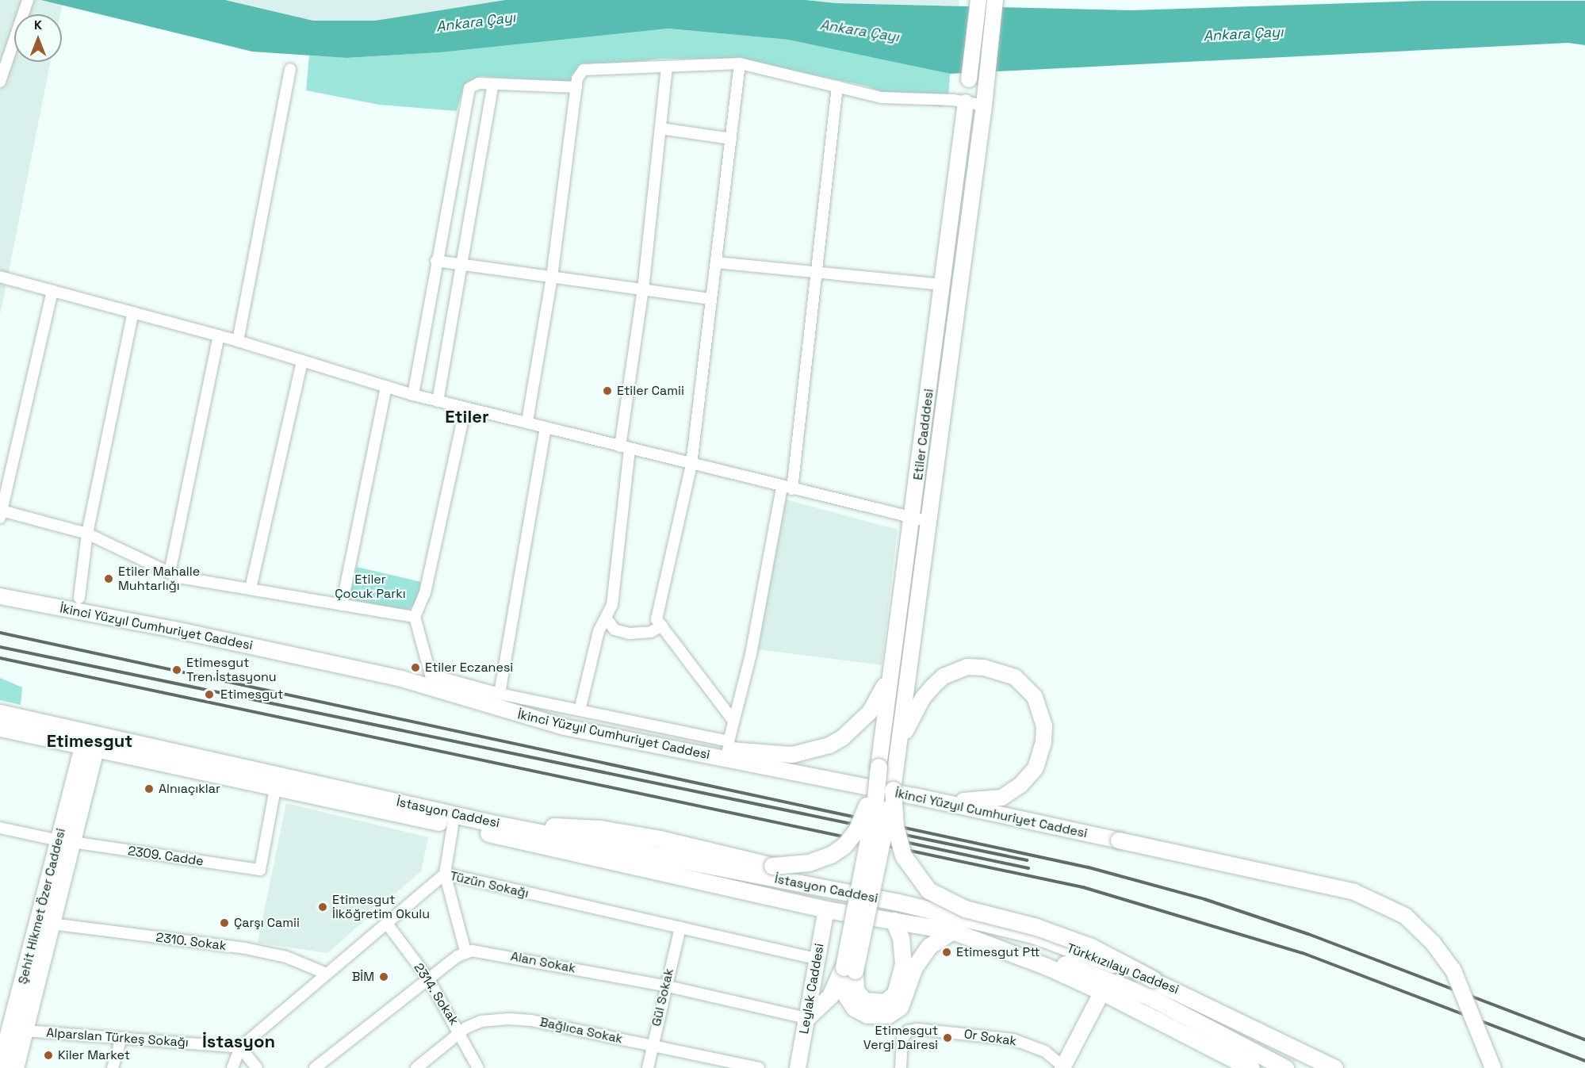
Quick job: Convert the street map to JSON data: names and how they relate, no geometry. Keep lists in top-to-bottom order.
{
  "streets": {
    "main road": [
      "Etiler Cadddesi",
      "İkinci Yüzyıl Cumhuriyet Caddesi",
      "İstasyon Caddesi",
      "Şehit Hikmet Özer Caddesi",
      "Türkkızılayı Caddesi",
      "Leylak Caddesi"
    ],
    "street": [
      "2309. Cadde",
      "Tüzün Sokağı",
      "2310. Sokak",
      "Alan Sokak",
      "2314. Sokak",
      "Gül Sokak",
      "Bağlıca Sokak",
      "Alparslan Türkeş Sokağı",
      "Or Sokak"
    ]
  },
  "crossings": [
    ["İstasyon Caddesi", "2309. Cadde"],
    ["İstasyon Caddesi", "Şehit Hikmet Özer Caddesi"],
    ["İstasyon Caddesi", "Türkkızılayı Caddesi"],
    ["İstasyon Caddesi", "Leylak Caddesi"],
    ["2309. Cadde", "Şehit Hikmet Özer Caddesi"],
    ["Tüzün Sokağı", "2310. Sokak"],
    ["Tüzün Sokağı", "Leylak Caddesi"],
    ["Tüzün Sokağı", "2314. Sokak"],
    ["Tüzün Sokağı", "Gül Sokak"],
    ["Tüzün Sokağı", "Alparslan Türkeş Sokağı"],
    ["Şehit Hikmet Özer Caddesi", "2310. Sokak"],
    ["Şehit Hikmet Özer Caddesi", "Alparslan Türkeş Sokağı"],
    ["Alan Sokak", "Leylak Caddesi"],
    ["Alan Sokak", "Gül Sokak"],
    ["Türkkızılayı Caddesi", "Leylak Caddesi"],
    ["2314. Sokak", "Bağlıca Sokak"],
    ["Gül Sokak", "Bağlıca Sokak"]
  ],
  "districts": ["Etiler", "Etimesgut", "İstasyon"],
  "water": ["Ankara Çayı"],
  "parks": ["Etiler Çocuk Parkı"],
  "places": [
    "Etiler Camii",
    "Etiler Mahalle Muhtarlığı",
    "Etiler Eczanesi",
    "Etimesgut Tren İstasyonu",
    "Etimesgut",
    "Alnıaçıklar",
    "Etimesgut İlköğretim Okulu",
    "Çarşı Camii",
    "Etimesgut Ptt",
    "BİM",
    "Etimesgut Vergi Dairesi",
    "Kiler Market"
  ],
  "north": "top"
}
